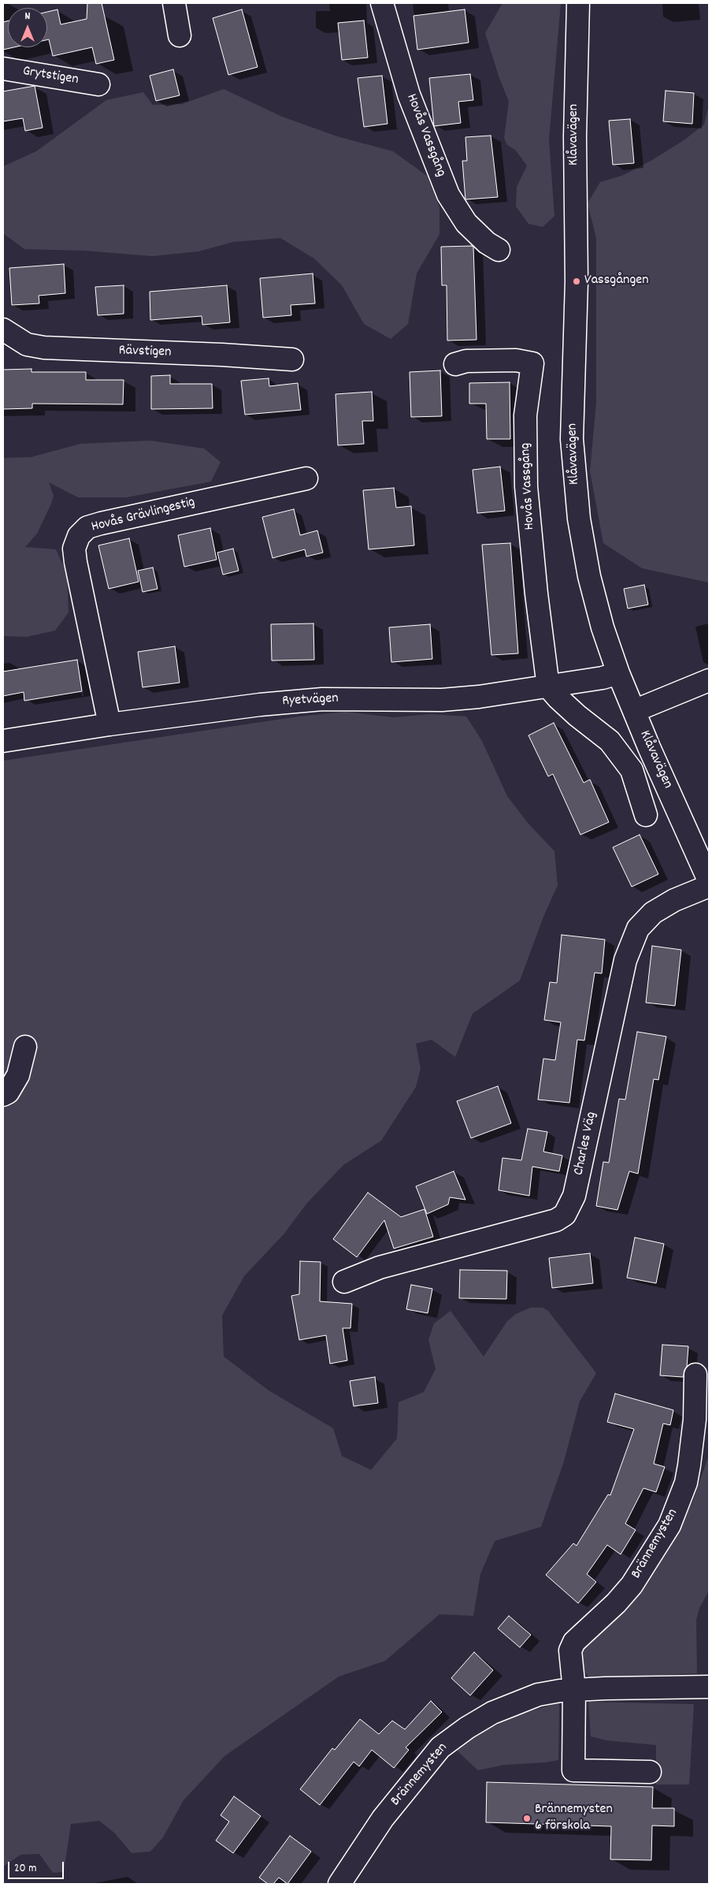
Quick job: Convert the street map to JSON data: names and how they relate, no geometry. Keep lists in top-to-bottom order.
{
  "streets": {
    "street": [
      "Grytstigen",
      "Klåvavägen",
      "Hovås Vassgång",
      "Rävstigen",
      "Hovås Grävlingestig",
      "Ryetvägen",
      "Charles Väg",
      "Brännemysten"
    ]
  },
  "crossings": [
    ["Klåvavägen", "Ryetvägen"],
    ["Hovås Vassgång", "Ryetvägen"],
    ["Hovås Grävlingestig", "Ryetvägen"]
  ],
  "places": ["Vassgången", "Brännemysten 6 förskola"],
  "scale_bar": "20 m",
  "north": "top"
}
